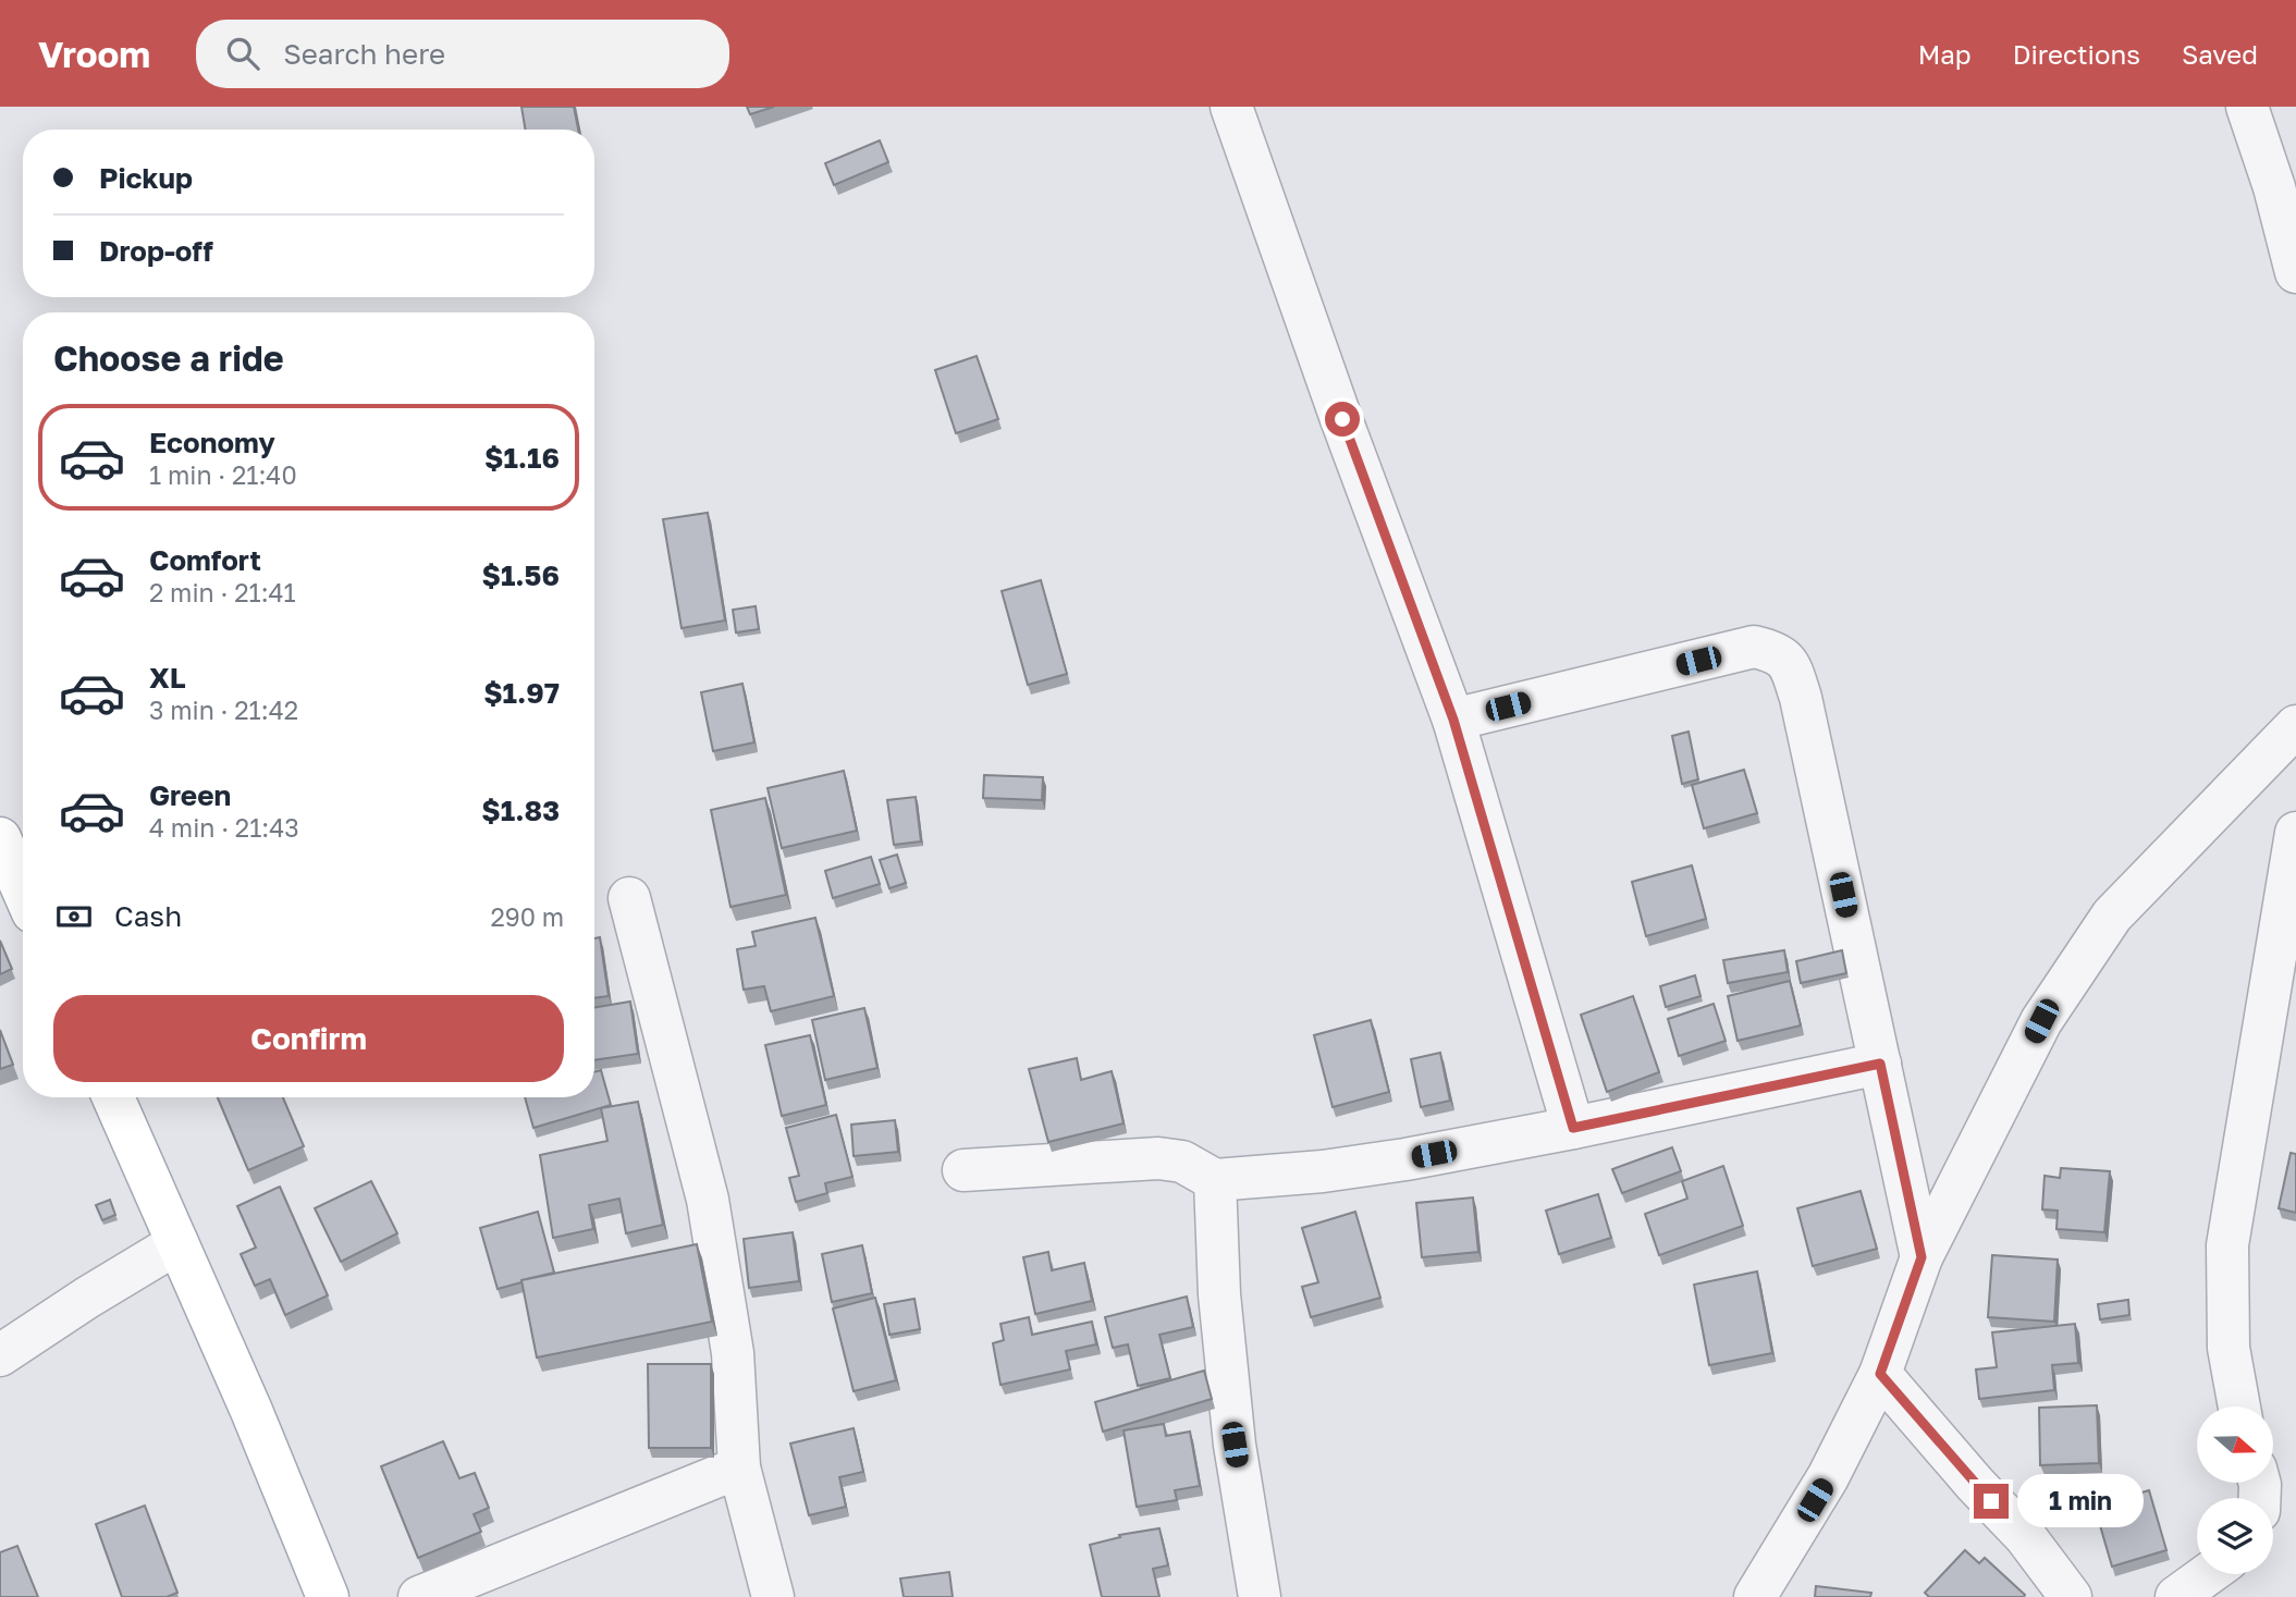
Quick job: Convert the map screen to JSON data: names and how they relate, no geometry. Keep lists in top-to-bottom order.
{
  "north": "right",
  "page": {
    "header": "Vroom",
    "search": "Search here",
    "nav": ["Map", "Directions", "Saved"],
    "banner": ["Pickup", "Drop-off"],
    "heading": "Choose a ride",
    "list": [
      {
        "name": "Economy",
        "note": "1 min · 21:40",
        "value": "$1.16"
      },
      {
        "name": "Comfort",
        "note": "2 min · 21:41",
        "value": "$1.56"
      },
      {
        "name": "XL",
        "note": "3 min · 21:42",
        "value": "$1.97"
      },
      {
        "name": "Green",
        "note": "4 min · 21:43",
        "value": "$1.83"
      }
    ],
    "pay": ["Cash", "290 m"],
    "buttons": "Confirm",
    "bubble": "1 min"
  }
}
